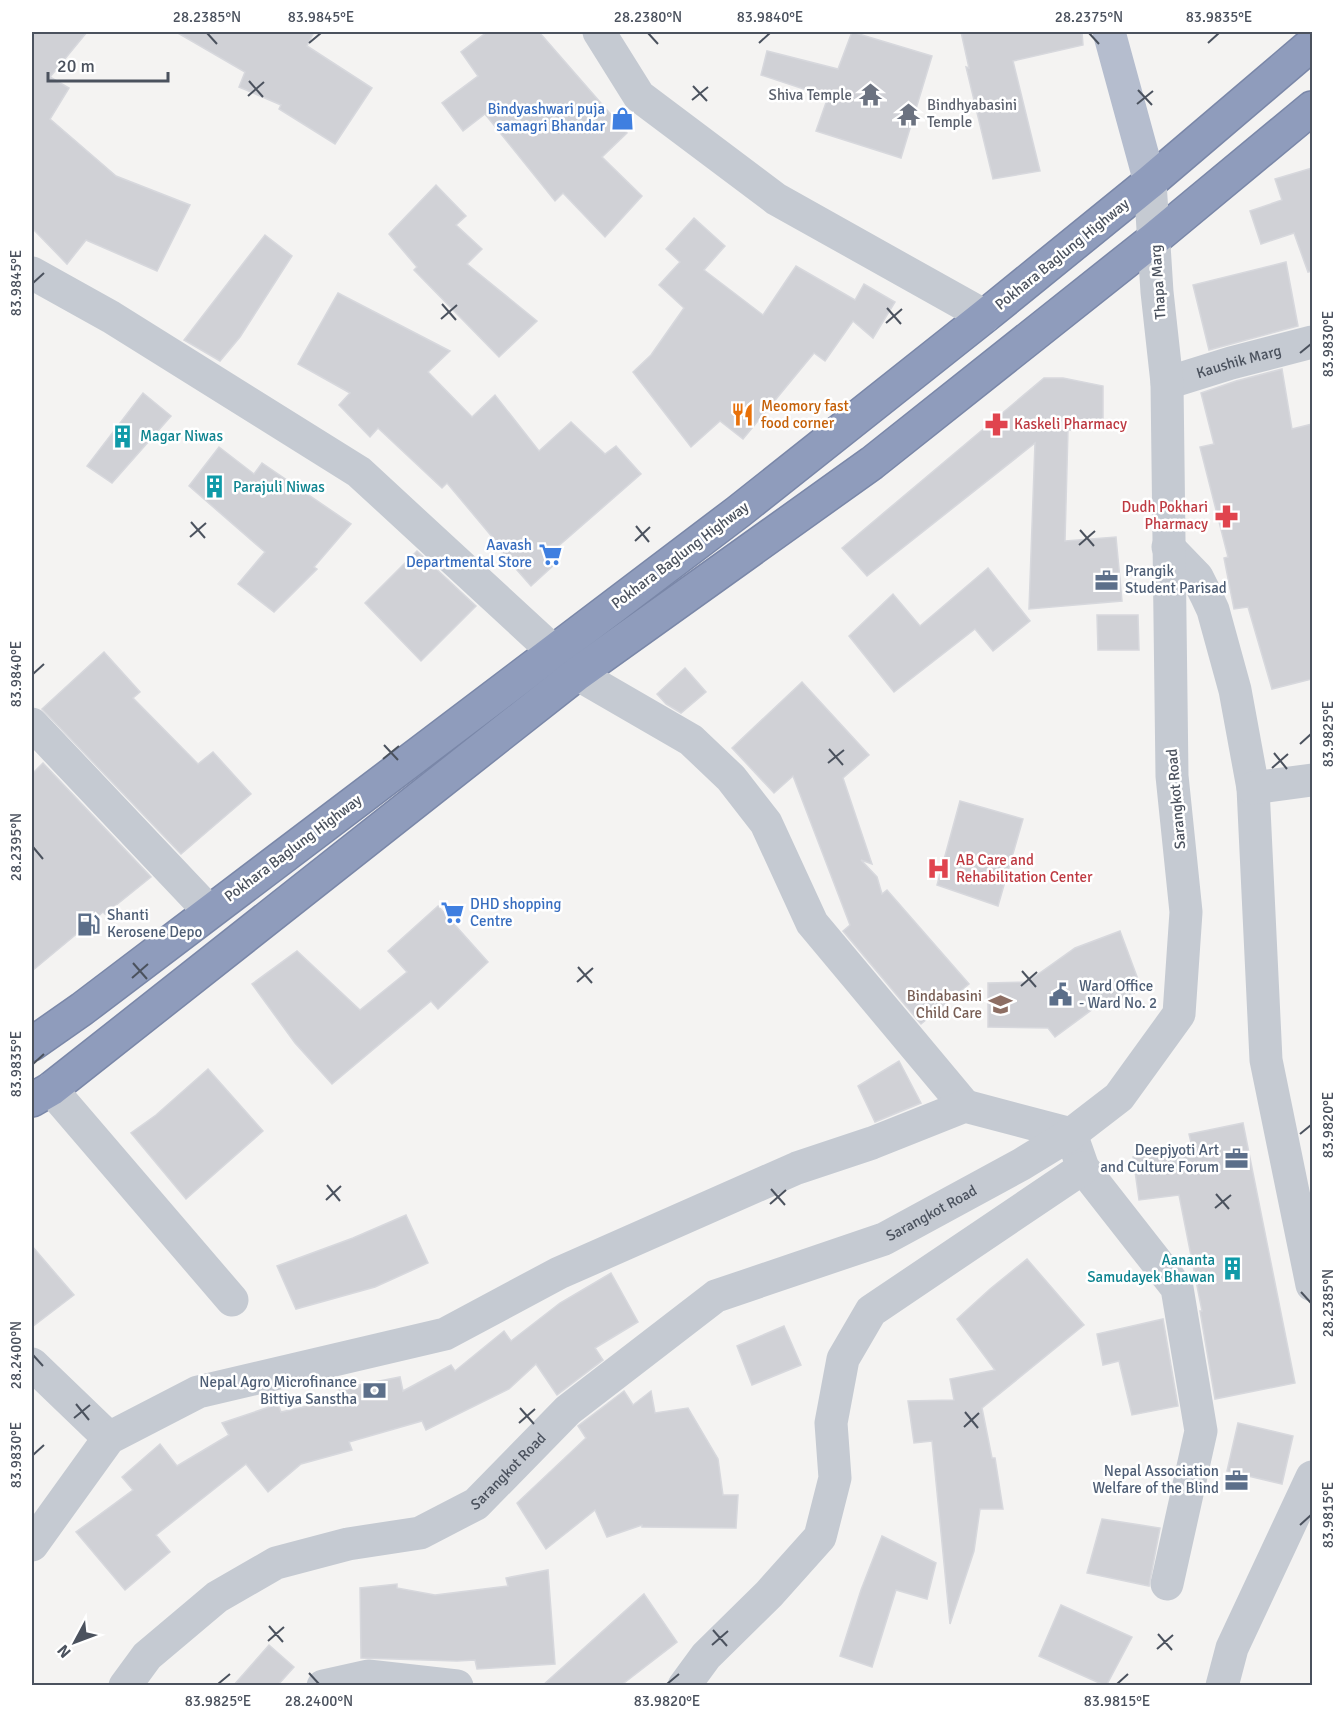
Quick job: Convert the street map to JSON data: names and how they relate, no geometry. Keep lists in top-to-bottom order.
{
  "streets": {
    "highway": ["Pokhara Baglung Highway"],
    "street": ["Thapa Marg", "Kaushik Marg", "Sarangkot Road"]
  },
  "crossings": [
    ["Pokhara Baglung Highway", "Thapa Marg"],
    ["Thapa Marg", "Kaushik Marg"],
    ["Thapa Marg", "Sarangkot Road"],
    ["Kaushik Marg", "Sarangkot Road"]
  ],
  "places": {
    "temple": ["Shiva Temple", "Bindhyabasini Temple"],
    "shop": ["Bindyashwari puja samagri Bhandar"],
    "restaurant": ["Meomory fast food corner"],
    "pharmacy": ["Kaskeli Pharmacy", "Dudh Pokhari Pharmacy"],
    "building": ["Magar Niwas", "Parajuli Niwas", "Aananta Samudayek Bhawan"],
    "supermarket": ["Aavash Departmental Store", "DHD shopping Centre"],
    "office": ["Prangik Student Parisad", "Deepjyoti Art and Culture Forum", "Nepal Association Welfare of the Blind"],
    "hospital": ["AB Care and Rehabilitation Center"],
    "fuel station": ["Shanti Kerosene Depo"],
    "public building": ["Ward Office - Ward No. 2"],
    "school or university": ["Bindabasini Child Care"],
    "bank": ["Nepal Agro Microfinance Bittiya Sanstha"]
  },
  "scale_bar": "20 m",
  "north": "bottom left",
  "coordinates": [
    "28.2385°N",
    "83.9845°E",
    "28.2380°N",
    "83.9840°E",
    "28.2375°N",
    "83.9835°E",
    "83.9830°E",
    "83.9825°E",
    "28.2395°N",
    "83.9820°E",
    "28.2400°N",
    "83.9815°E"
  ]
}
